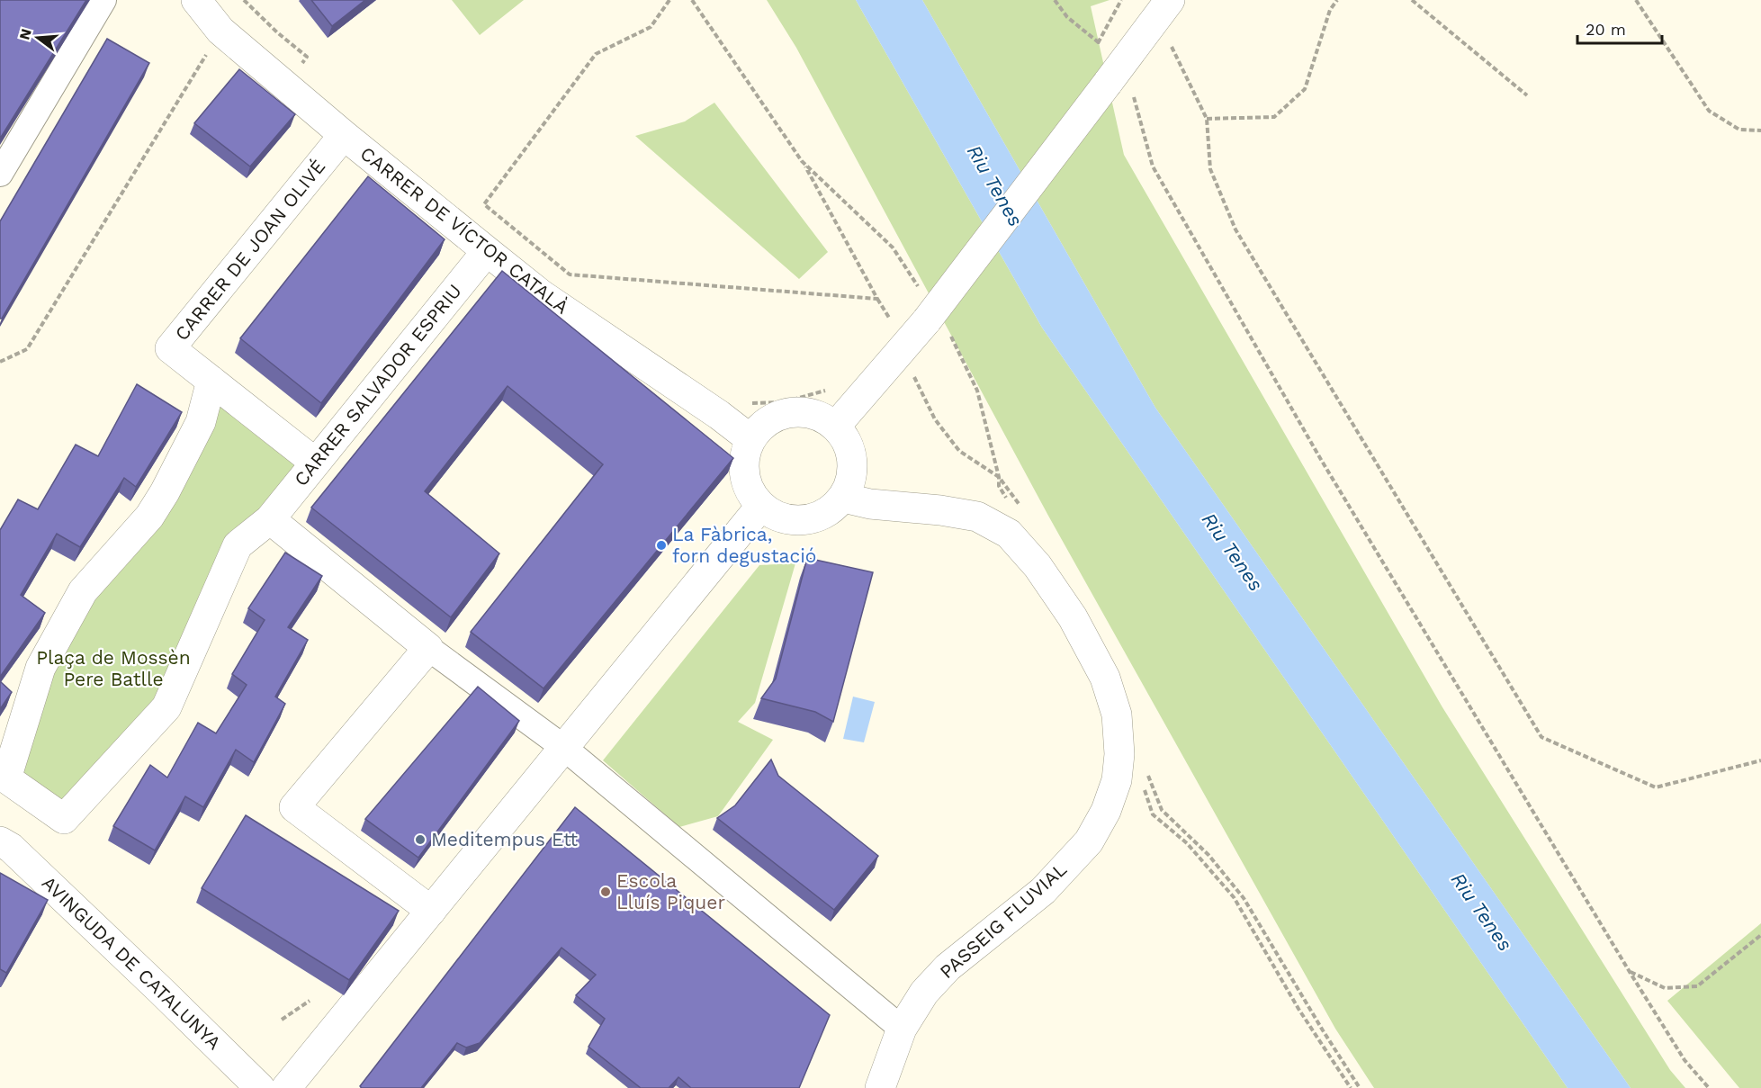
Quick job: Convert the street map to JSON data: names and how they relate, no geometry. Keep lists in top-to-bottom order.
{
  "streets": {
    "street": [
      "CARRER DE VÍCTOR CATALÀ",
      "CARRER DE JOAN OLIVÉ",
      "CARRER SALVADOR ESPRIU",
      "PASSEIG FLUVIAL",
      "AVINGUDA DE CATALUNYA"
    ]
  },
  "crossings": [
    ["CARRER DE VÍCTOR CATALÀ", "CARRER DE JOAN OLIVÉ"],
    ["CARRER DE VÍCTOR CATALÀ", "CARRER SALVADOR ESPRIU"],
    ["CARRER DE VÍCTOR CATALÀ", "PASSEIG FLUVIAL"],
    ["CARRER DE JOAN OLIVÉ", "CARRER SALVADOR ESPRIU"]
  ],
  "water": ["Riu Tenes"],
  "parks": ["Plaça de Mossèn Pere Batlle"],
  "places": ["La Fàbrica, forn degustació", "Meditempus Ett", "Escola Lluís Piquer"],
  "scale_bar": "20 m",
  "north": "left"
}
